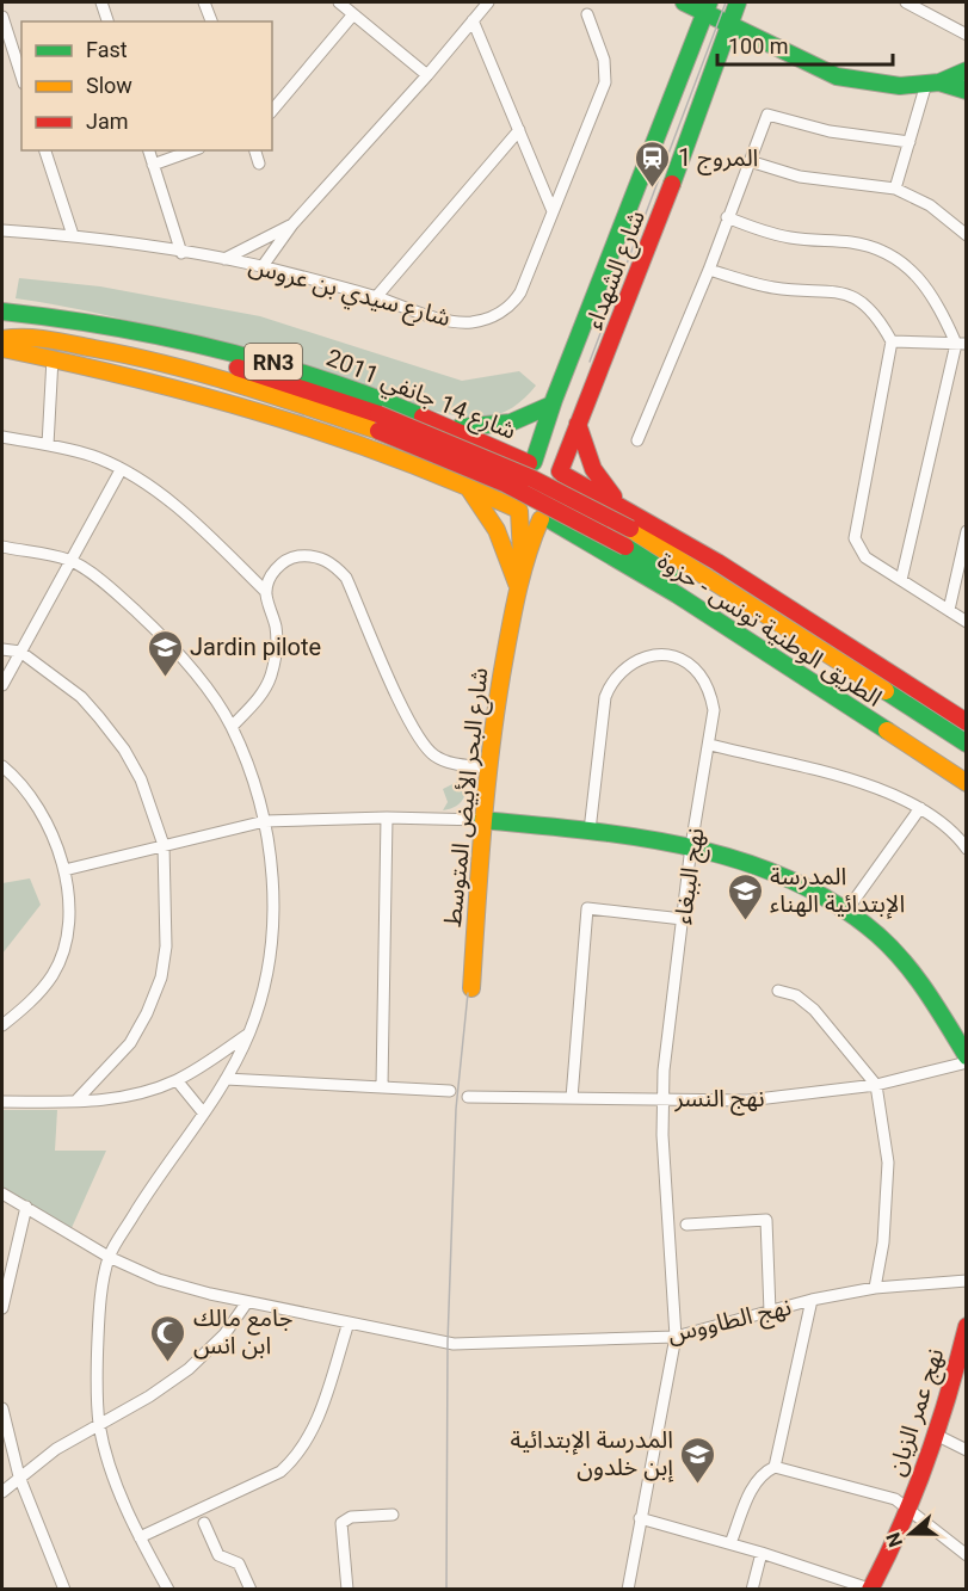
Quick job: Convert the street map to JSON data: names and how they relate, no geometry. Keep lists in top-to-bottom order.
{
  "streets": {
    "main road": [
      "شارع الشهداء",
      "RN3",
      "شارع 14 جانفي 2011",
      "الطريق الوطنية تونس - حزوة",
      "شارع البحر الأبيض المتوسط",
      "نهج عمر الزيان"
    ],
    "street": [
      "شارع سيدي بن عروس",
      "نهج الببغاء",
      "نهج النسر",
      "نهج الطاووس"
    ]
  },
  "crossings": [
    ["شارع الشهداء", "RN3"],
    ["شارع الشهداء", "شارع 14 جانفي 2011"],
    ["شارع الشهداء", "الطريق الوطنية تونس - حزوة"],
    ["شارع الشهداء", "شارع البحر الأبيض المتوسط"],
    ["RN3", "شارع 14 جانفي 2011"],
    ["RN3", "الطريق الوطنية تونس - حزوة"],
    ["RN3", "شارع البحر الأبيض المتوسط"],
    ["شارع 14 جانفي 2011", "الطريق الوطنية تونس - حزوة"],
    ["شارع 14 جانفي 2011", "شارع البحر الأبيض المتوسط"],
    ["الطريق الوطنية تونس - حزوة", "شارع البحر الأبيض المتوسط"],
    ["نهج الببغاء", "نهج النسر"],
    ["نهج الببغاء", "نهج الطاووس"]
  ],
  "places": {
    "station": ["المروج 1"],
    "school or university": ["Jardin pilote", "المدرسة الإبتدائية الهناء", "المدرسة الإبتدائية إبن خلدون"],
    "mosque": ["جامع مالك ابن انس"]
  },
  "legend": ["Fast", "Slow", "Jam"],
  "scale_bar": "100 m",
  "north": "left"
}
